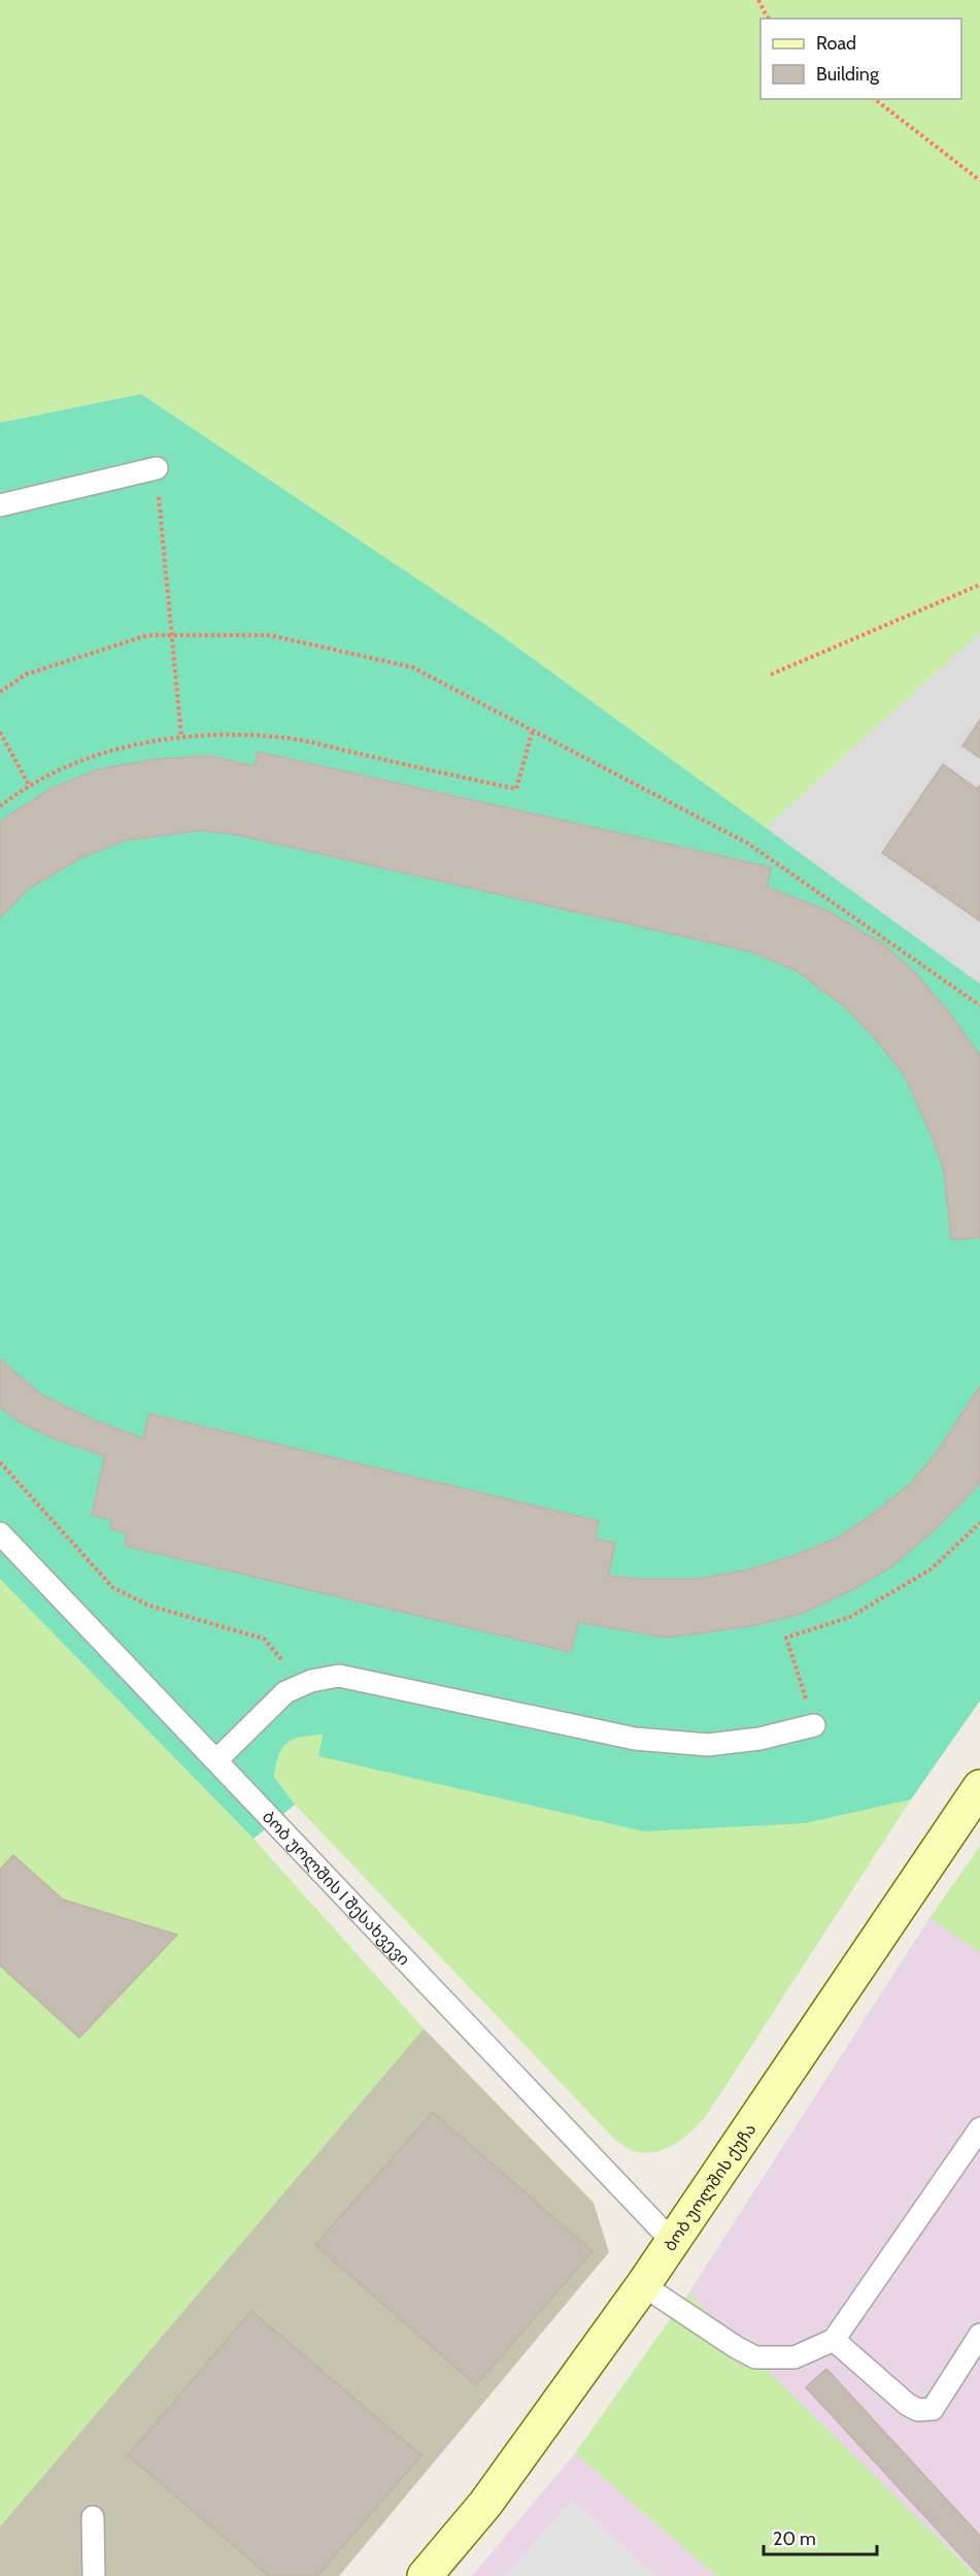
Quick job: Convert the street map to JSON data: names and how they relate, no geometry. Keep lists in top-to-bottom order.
{
  "streets": {
    "street": ["ბობ უოლშის ქუჩა"],
    "lane": ["ბობ უოლშის I შესახვევი"]
  },
  "crossings": [
    ["ბობ უოლშის I შესახვევი", "ბობ უოლშის ქუჩა"]
  ],
  "legend": ["Road", "Building"],
  "scale_bar": "20 m"
}
